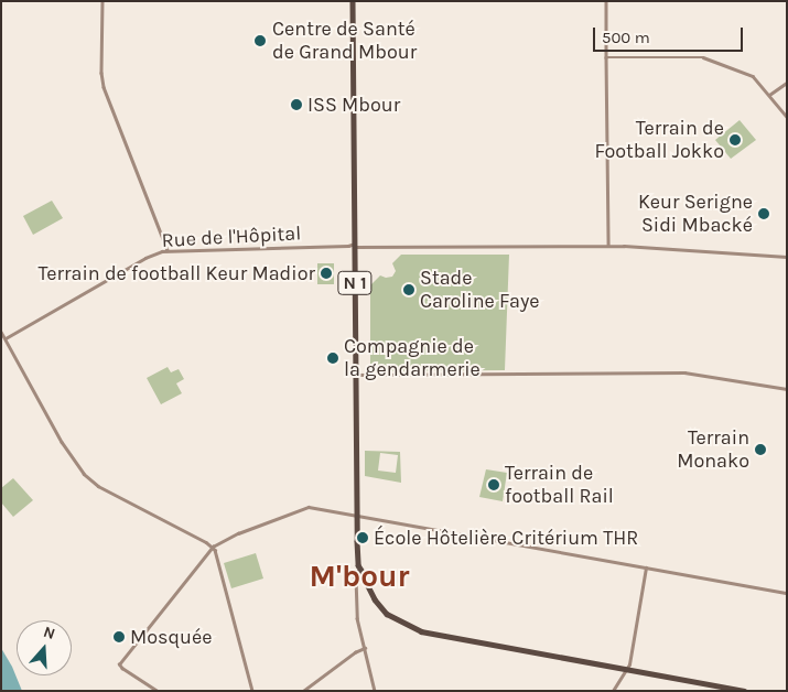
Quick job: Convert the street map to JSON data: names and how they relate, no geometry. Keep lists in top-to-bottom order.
{
  "streets": {
    "highway": ["N 1"],
    "main road": ["Rue de l'Hôpital"]
  },
  "crossings": [
    ["Rue de l'Hôpital", "N 1"]
  ],
  "districts": ["M'bour"],
  "places": [
    "Centre de Santé de Grand Mbour",
    "ISS Mbour",
    "Terrain de Football Jokko",
    "Keur Serigne Sidi Mbacké",
    "Terrain de football Keur Madior",
    "Stade Caroline Faye",
    "Compagnie de la gendarmerie",
    "Terrain Monako",
    "Terrain de football Rail",
    "École Hôtelière Critérium THR",
    "Mosquée"
  ],
  "scale_bar": "500 m",
  "north": "top"
}
